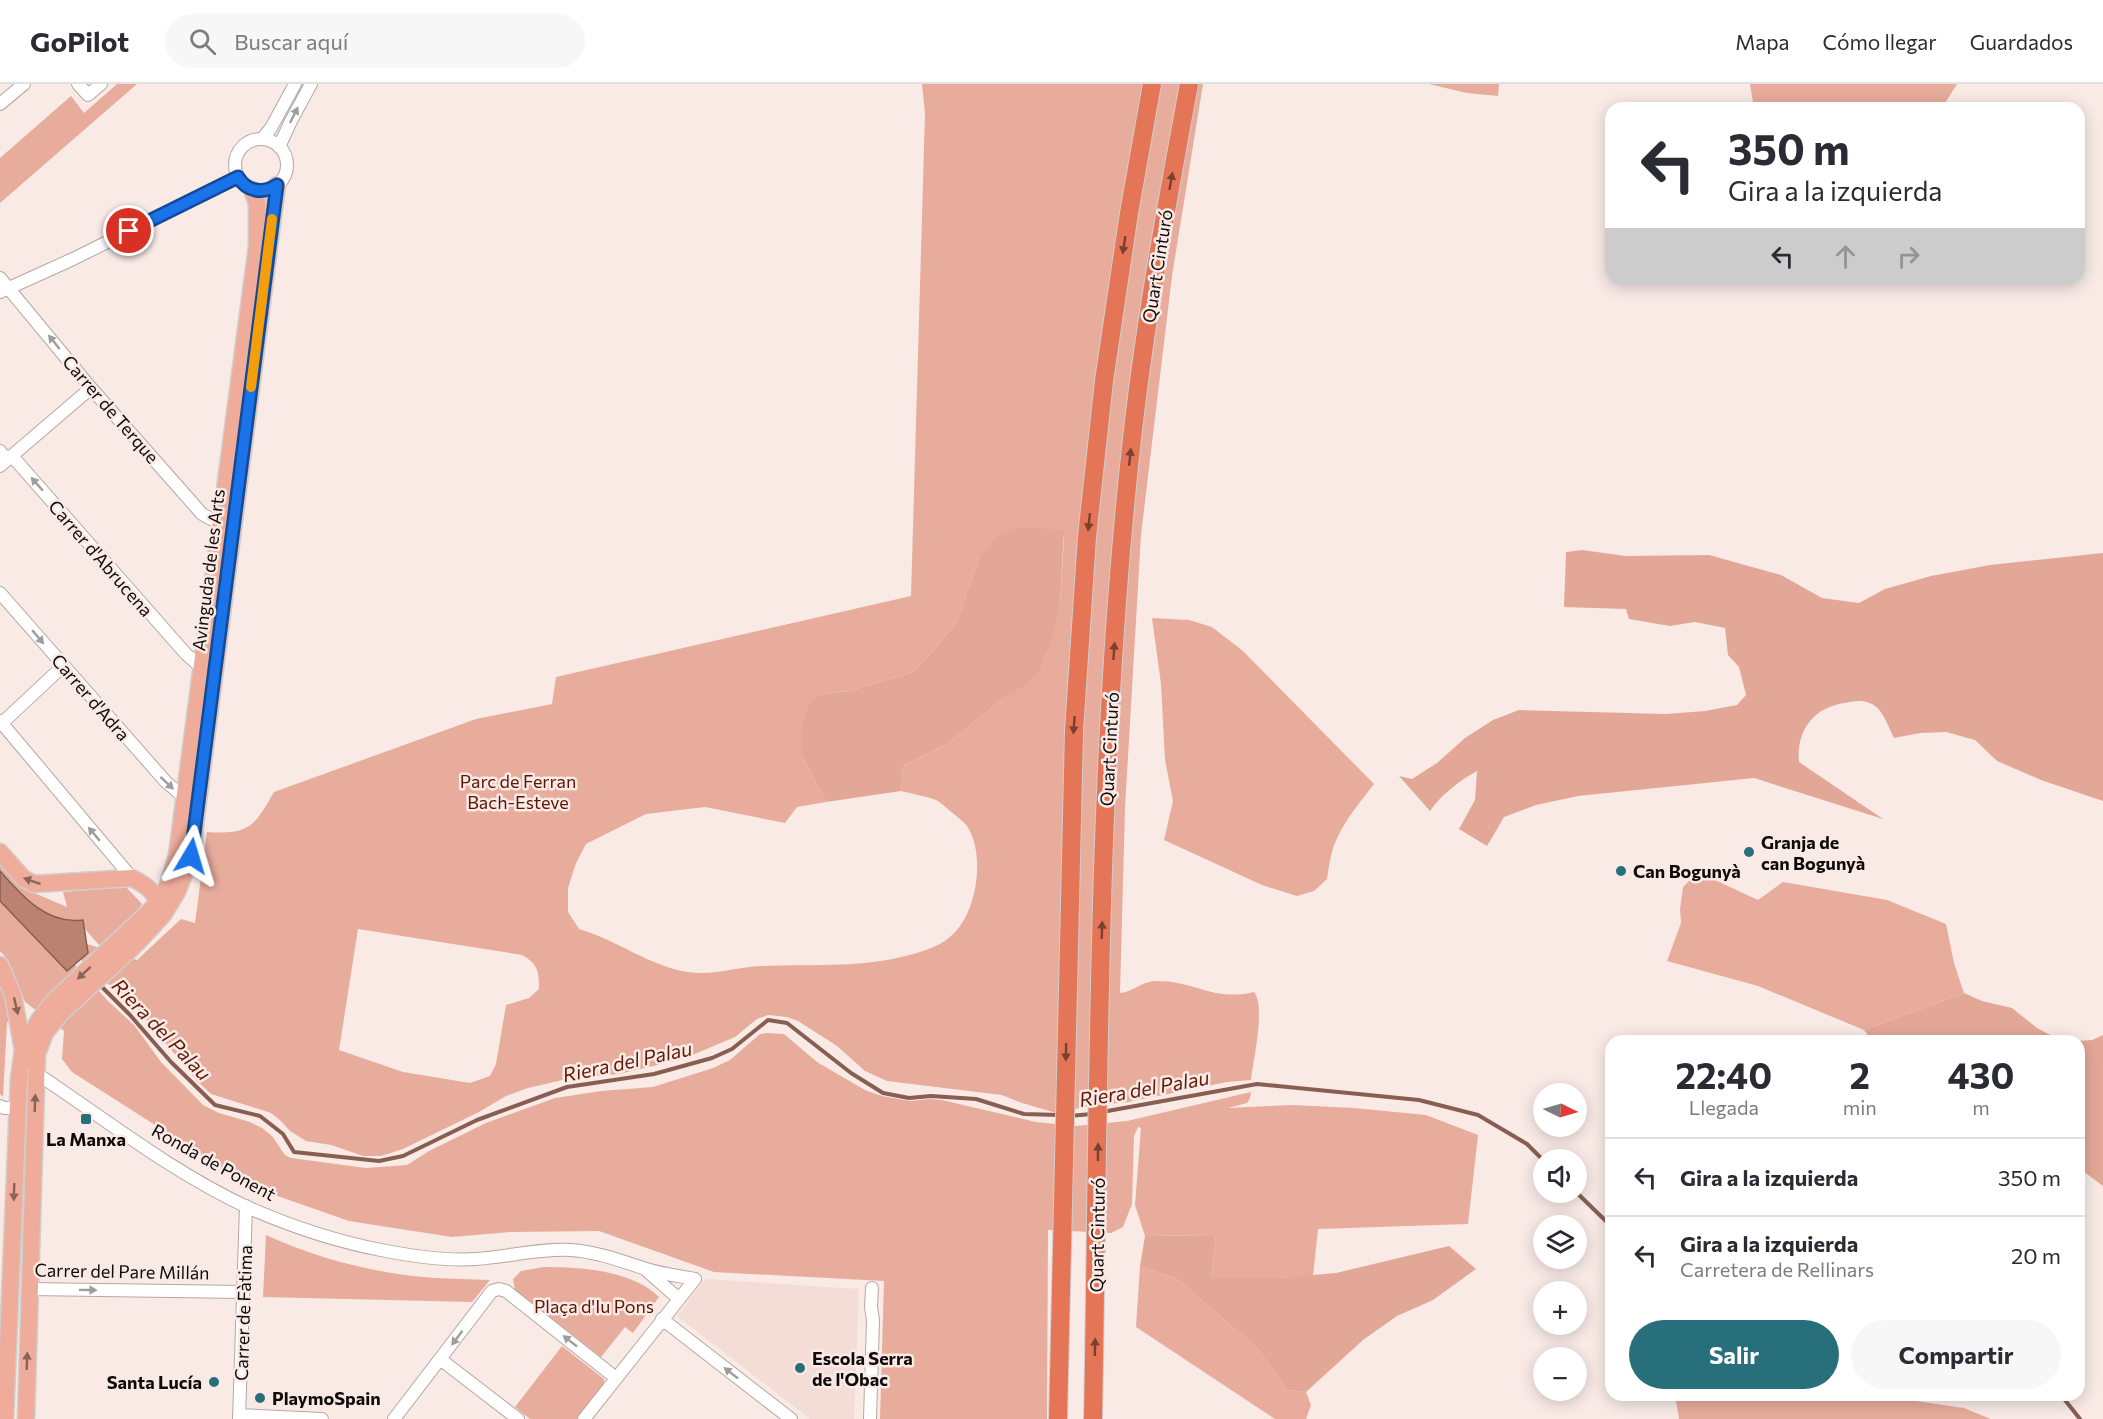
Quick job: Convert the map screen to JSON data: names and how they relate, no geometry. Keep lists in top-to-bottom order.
{
  "streets": {
    "highway": ["Quart Cinturó"],
    "main road": ["Avinguda de les Arts", "Ronda de Ponent", "Carrer del Pare Millán"],
    "street": [
      "Carrer de Terque",
      "Carrer d'Abrucena",
      "Carrer d'Adra",
      "Carrer de Fàtima"
    ]
  },
  "crossings": [
    ["Carrer de Terque", "Avinguda de les Arts"],
    ["Carrer d'Abrucena", "Avinguda de les Arts"],
    ["Avinguda de les Arts", "Carrer d'Adra"],
    ["Ronda de Ponent", "Carrer de Fàtima"],
    ["Carrer del Pare Millán", "Carrer de Fàtima"]
  ],
  "one_way": ["Carrer de Terque", "Carrer d'Abrucena", "Carrer del Pare Millán"],
  "water": ["Riera del Palau"],
  "parks": ["Parc de Ferran Bach-Esteve", "Plaça d'Iu Pons"],
  "places": {
    "other": [
      "Granja de can Bogunyà",
      "Can Bogunyà",
      "Escola Serra de l'Obac",
      "Santa Lucía",
      "PlaymoSpain"
    ],
    "transit": ["La Manxa"]
  },
  "north": "right",
  "page": {
    "header": "GoPilot",
    "search": "Buscar aquí",
    "nav": ["Mapa", "Cómo llegar", "Guardados"],
    "turn": ["350 m", "Gira a la izquierda"],
    "eta": [
      "22:40",
      "Llegada",
      "2",
      "min",
      "430",
      "m"
    ],
    "map_buttons": ["+", "−"],
    "list": [
      {
        "name": "Gira a la izquierda",
        "value": "350 m"
      },
      {
        "name": "Gira a la izquierda",
        "note": "Carretera de Rellinars",
        "value": "20 m"
      }
    ],
    "buttons": ["Salir", "Compartir"]
  }
}
